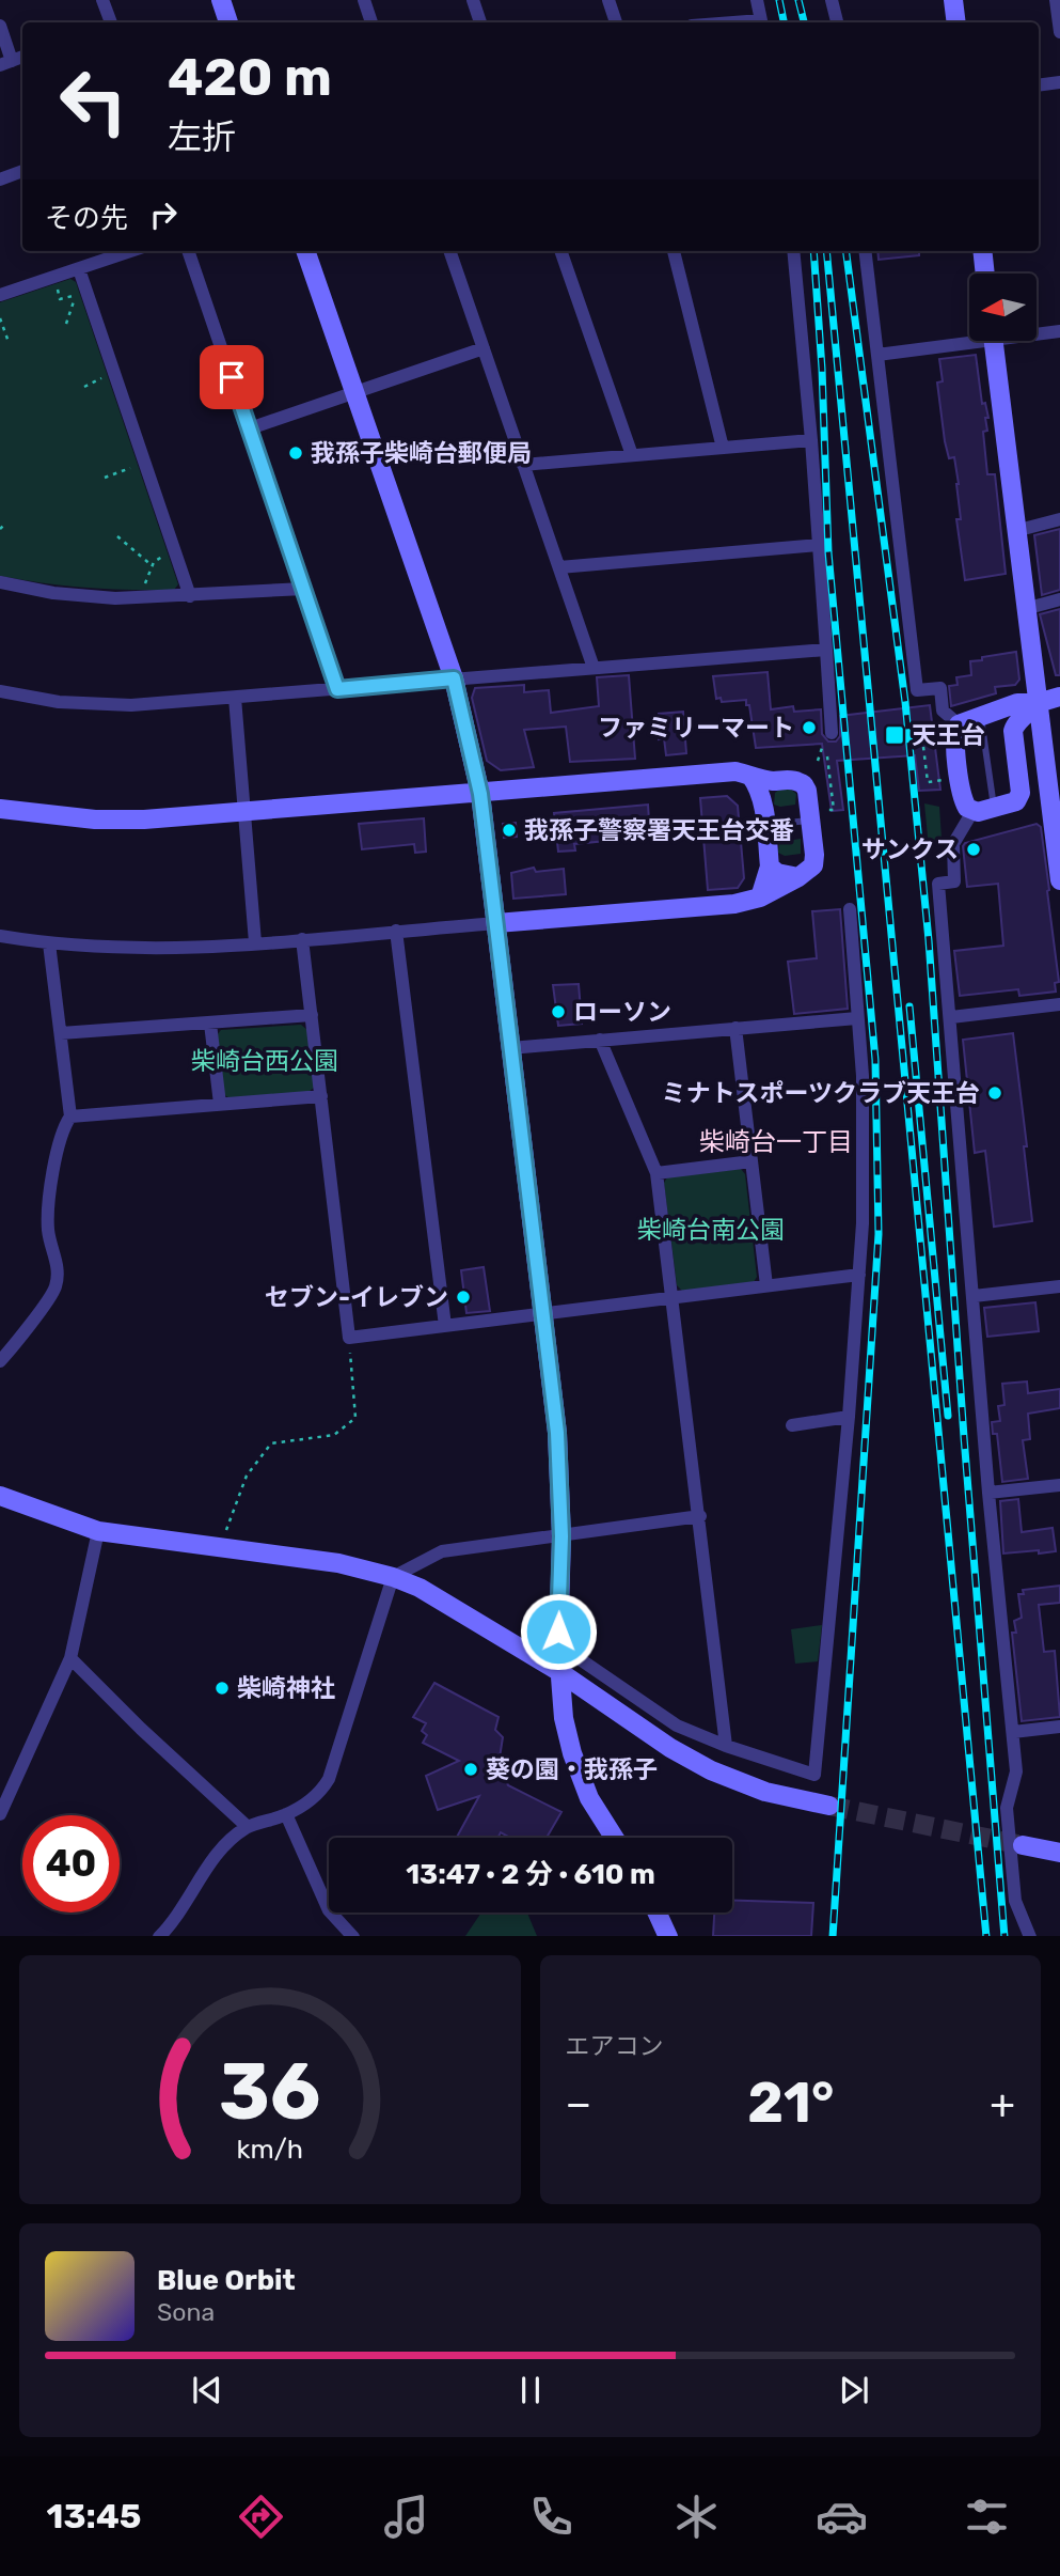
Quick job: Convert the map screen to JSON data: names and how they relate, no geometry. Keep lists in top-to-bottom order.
{
  "districts": ["柴崎台一丁目"],
  "parks": ["柴崎台西公園", "柴崎台南公園"],
  "places": {
    "other": [
      "我孫子柴崎台郵便局",
      "ファミリーマート",
      "我孫子警察署天王台交番",
      "サンクス",
      "ローソン",
      "ミナトスポーツクラブ天王台",
      "セブン-イレブン",
      "柴崎神社",
      "葵の園・我孫子"
    ],
    "transit": ["天王台"]
  },
  "north": "left",
  "page": {
    "turn": ["420 m", "左折"],
    "then": "その先",
    "limit": "40",
    "trip": "13:47 · 2 分 · 610 m",
    "tile": "エアコン",
    "heat": ["−", "21°", "+"],
    "song": ["Blue Orbit", "Sona"],
    "tabs": "13:45",
    "gauge": ["36", "km/h"]
  }
}
